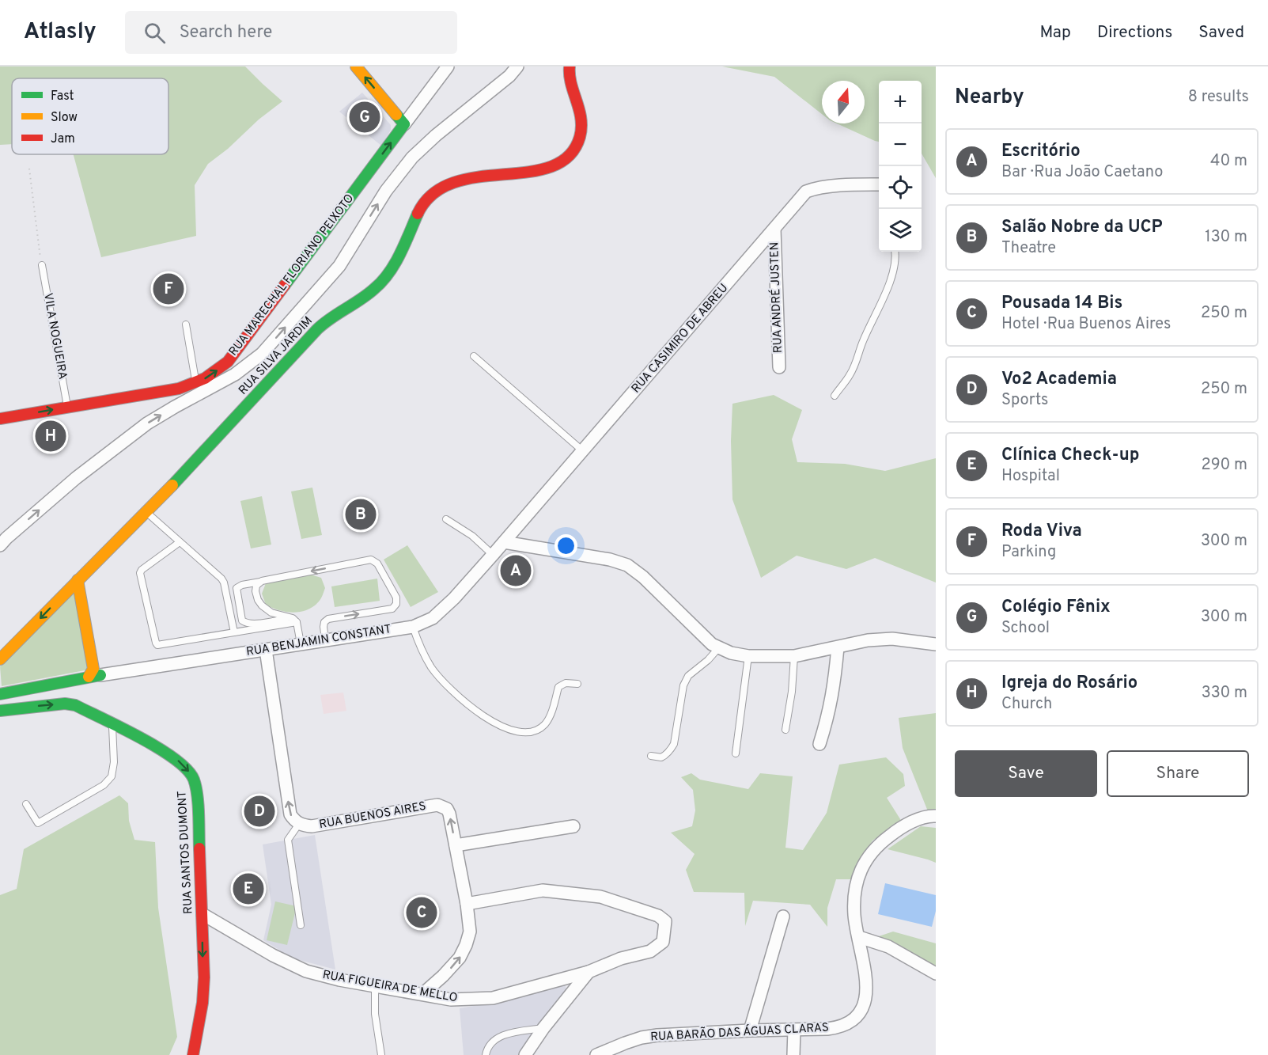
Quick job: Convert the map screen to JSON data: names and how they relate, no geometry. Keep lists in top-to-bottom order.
{
  "streets": {
    "main road": ["RUA MARECHAL FLORIANO PEIXOTO", "RUA SILVA JARDIM", "RUA SANTOS DUMONT"],
    "street": [
      "RUA ANDRÉ JUSTEN",
      "RUA CASIMIRO DE ABREU",
      "RUA BENJAMIN CONSTANT",
      "RUA BUENOS AIRES",
      "RUA FIGUEIRA DE MELLO",
      "RUA BARÃO DAS ÁGUAS CLARAS"
    ],
    "lane": ["VILA NOGUEIRA"]
  },
  "crossings": [
    ["RUA MARECHAL FLORIANO PEIXOTO", "VILA NOGUEIRA"],
    ["RUA ANDRÉ JUSTEN", "RUA CASIMIRO DE ABREU"],
    ["RUA CASIMIRO DE ABREU", "RUA BENJAMIN CONSTANT"],
    ["RUA BUENOS AIRES", "RUA FIGUEIRA DE MELLO"],
    ["RUA SANTOS DUMONT", "RUA FIGUEIRA DE MELLO"]
  ],
  "legend": ["Fast", "Slow", "Jam"],
  "north": "top",
  "page": {
    "header": "Atlasly",
    "search": "Search here",
    "nav": ["Map", "Directions", "Saved"],
    "heading": ["Nearby", "8 results"],
    "map_buttons": ["+", "−"],
    "pins": [
      "G",
      "F",
      "H",
      "B",
      "A",
      "D",
      "E",
      "C"
    ],
    "list": [
      {
        "mark": "A",
        "name": "Escritório",
        "note": "Bar · Rua João Caetano",
        "value": "40 m"
      },
      {
        "mark": "B",
        "name": "Salão Nobre da UCP",
        "note": "Theatre",
        "value": "130 m"
      },
      {
        "mark": "C",
        "name": "Pousada 14 Bis",
        "note": "Hotel · Rua Buenos Aires",
        "value": "250 m"
      },
      {
        "mark": "D",
        "name": "Vo2 Academia",
        "note": "Sports",
        "value": "250 m"
      },
      {
        "mark": "E",
        "name": "Clínica Check-up",
        "note": "Hospital",
        "value": "290 m"
      },
      {
        "mark": "F",
        "name": "Roda Viva",
        "note": "Parking",
        "value": "300 m"
      },
      {
        "mark": "G",
        "name": "Colégio Fênix",
        "note": "School",
        "value": "300 m"
      },
      {
        "mark": "H",
        "name": "Igreja do Rosário",
        "note": "Church",
        "value": "330 m"
      }
    ],
    "buttons": ["Save", "Share"]
  }
}
